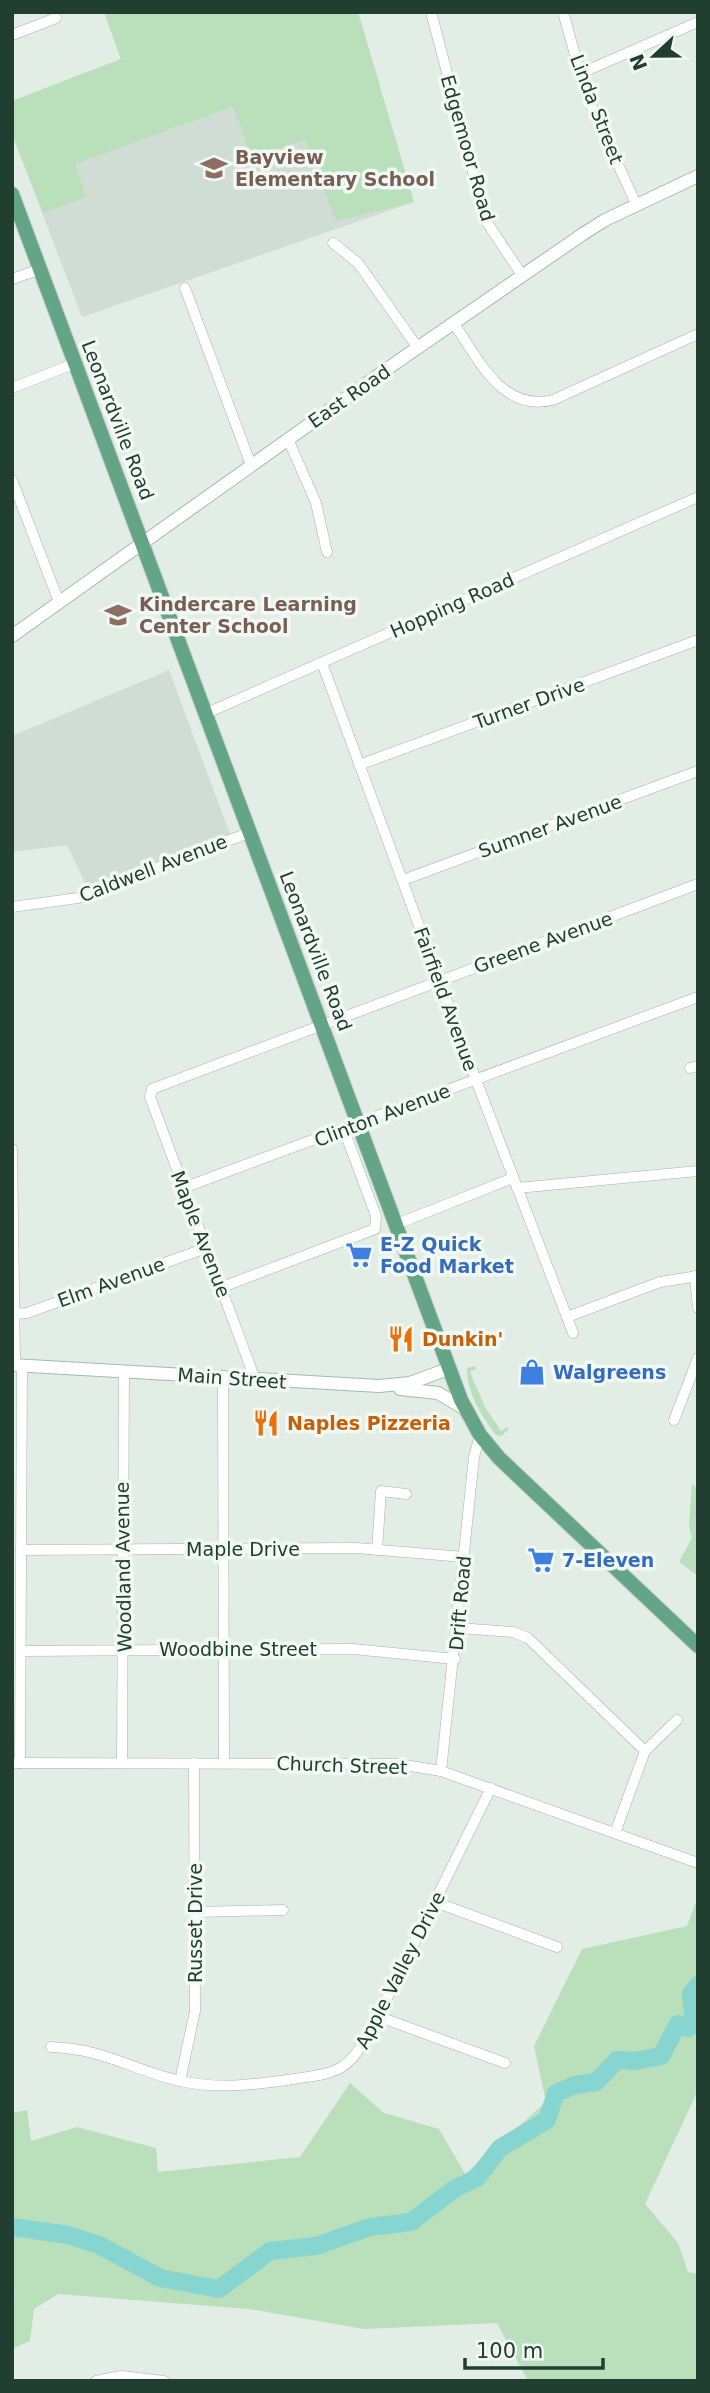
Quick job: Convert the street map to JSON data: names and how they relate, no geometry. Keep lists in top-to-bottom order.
{
  "streets": {
    "main road": ["Leonardville Road"],
    "street": [
      "Linda Street",
      "Edgemoor Road",
      "East Road",
      "Hopping Road",
      "Turner Drive",
      "Sumner Avenue",
      "Caldwell Avenue",
      "Greene Avenue",
      "Fairfield Avenue",
      "Clinton Avenue",
      "Maple Avenue",
      "Elm Avenue",
      "Main Street",
      "Maple Drive",
      "Woodland Avenue",
      "Drift Road",
      "Woodbine Street",
      "Church Street",
      "Russet Drive",
      "Apple Valley Drive"
    ]
  },
  "crossings": [
    ["Linda Street", "East Road"],
    ["Edgemoor Road", "East Road"],
    ["East Road", "Leonardville Road"],
    ["Leonardville Road", "Hopping Road"],
    ["Leonardville Road", "Caldwell Avenue"],
    ["Leonardville Road", "Greene Avenue"],
    ["Leonardville Road", "Clinton Avenue"],
    ["Leonardville Road", "Main Street"],
    ["Leonardville Road", "Drift Road"],
    ["Hopping Road", "Fairfield Avenue"],
    ["Turner Drive", "Fairfield Avenue"],
    ["Sumner Avenue", "Fairfield Avenue"],
    ["Greene Avenue", "Fairfield Avenue"],
    ["Greene Avenue", "Maple Avenue"],
    ["Fairfield Avenue", "Clinton Avenue"],
    ["Clinton Avenue", "Maple Avenue"],
    ["Maple Avenue", "Elm Avenue"],
    ["Maple Avenue", "Main Street"],
    ["Main Street", "Woodland Avenue"],
    ["Maple Drive", "Woodland Avenue"],
    ["Maple Drive", "Drift Road"],
    ["Woodland Avenue", "Woodbine Street"],
    ["Woodland Avenue", "Church Street"],
    ["Drift Road", "Woodbine Street"],
    ["Drift Road", "Church Street"],
    ["Church Street", "Russet Drive"],
    ["Church Street", "Apple Valley Drive"],
    ["Russet Drive", "Apple Valley Drive"]
  ],
  "places": {
    "school or university": ["Bayview Elementary School", "Kindercare Learning Center School"],
    "supermarket": ["E-Z Quick Food Market", "7-Eleven"],
    "restaurant": ["Dunkin'", "Naples Pizzeria"],
    "shop": ["Walgreens"]
  },
  "scale_bar": "100 m",
  "north": "left"
}
